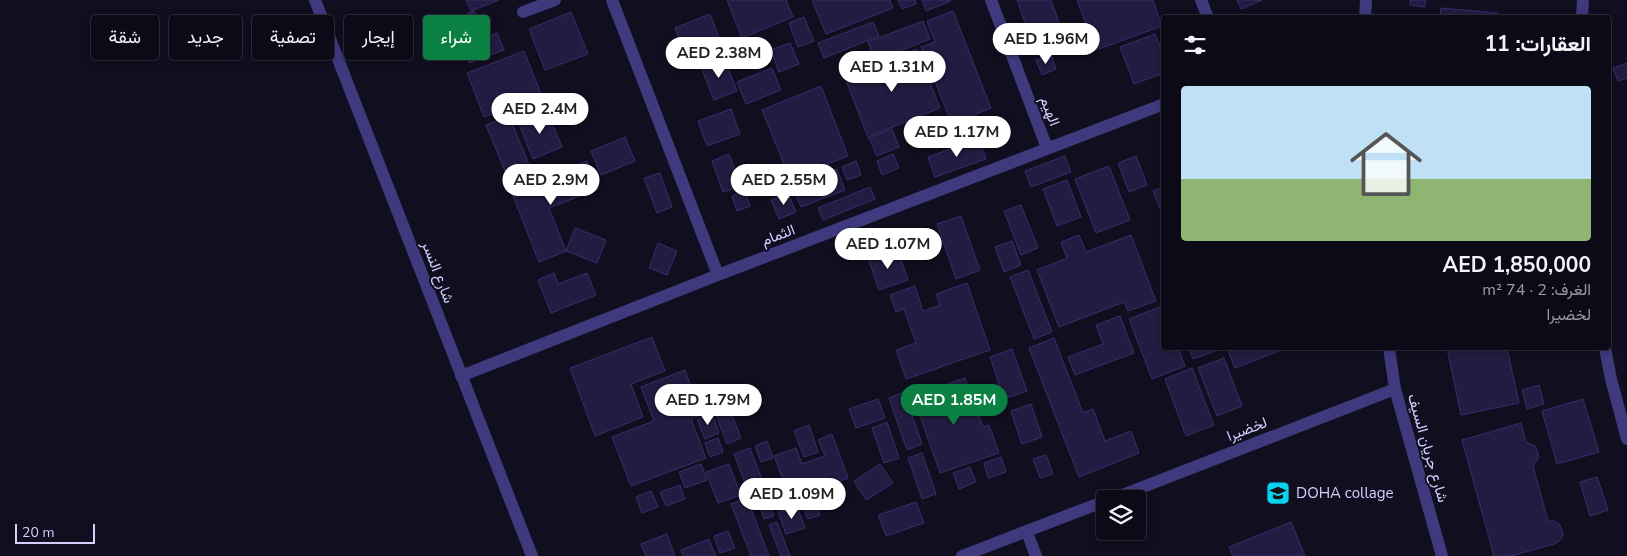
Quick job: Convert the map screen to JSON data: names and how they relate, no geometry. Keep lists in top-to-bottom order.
{
  "streets": {
    "street": [
      "الهيم",
      "الثمام",
      "شارع النسر",
      "لخضيرا",
      "شارع جريان السيف"
    ]
  },
  "crossings": [
    ["الهيم", "الثمام"],
    ["الثمام", "شارع النسر"],
    ["لخضيرا", "شارع جريان السيف"]
  ],
  "places": {
    "school or university": ["DOHA collage"]
  },
  "scale_bar": "20 m",
  "page": {
    "chip": [
      "شراء",
      "إيجار",
      "تصفية",
      "جديد",
      "شقة"
    ],
    "heading": "العقارات: 11",
    "price": [
      "AED 1.96M",
      "AED 2.38M",
      "AED 1.31M",
      "AED 2.4M",
      "AED 1.17M",
      "AED 2.9M",
      "AED 2.55M",
      "AED 1.07M",
      "AED 1.79M",
      "AED 1.85M",
      "AED 1.09M"
    ],
    "list": [
      {
        "name": "AED 1,850,000",
        "note": "الغرف: 2 · 74 m² · لخضيرا"
      }
    ],
    "scale": "20 m"
  }
}
